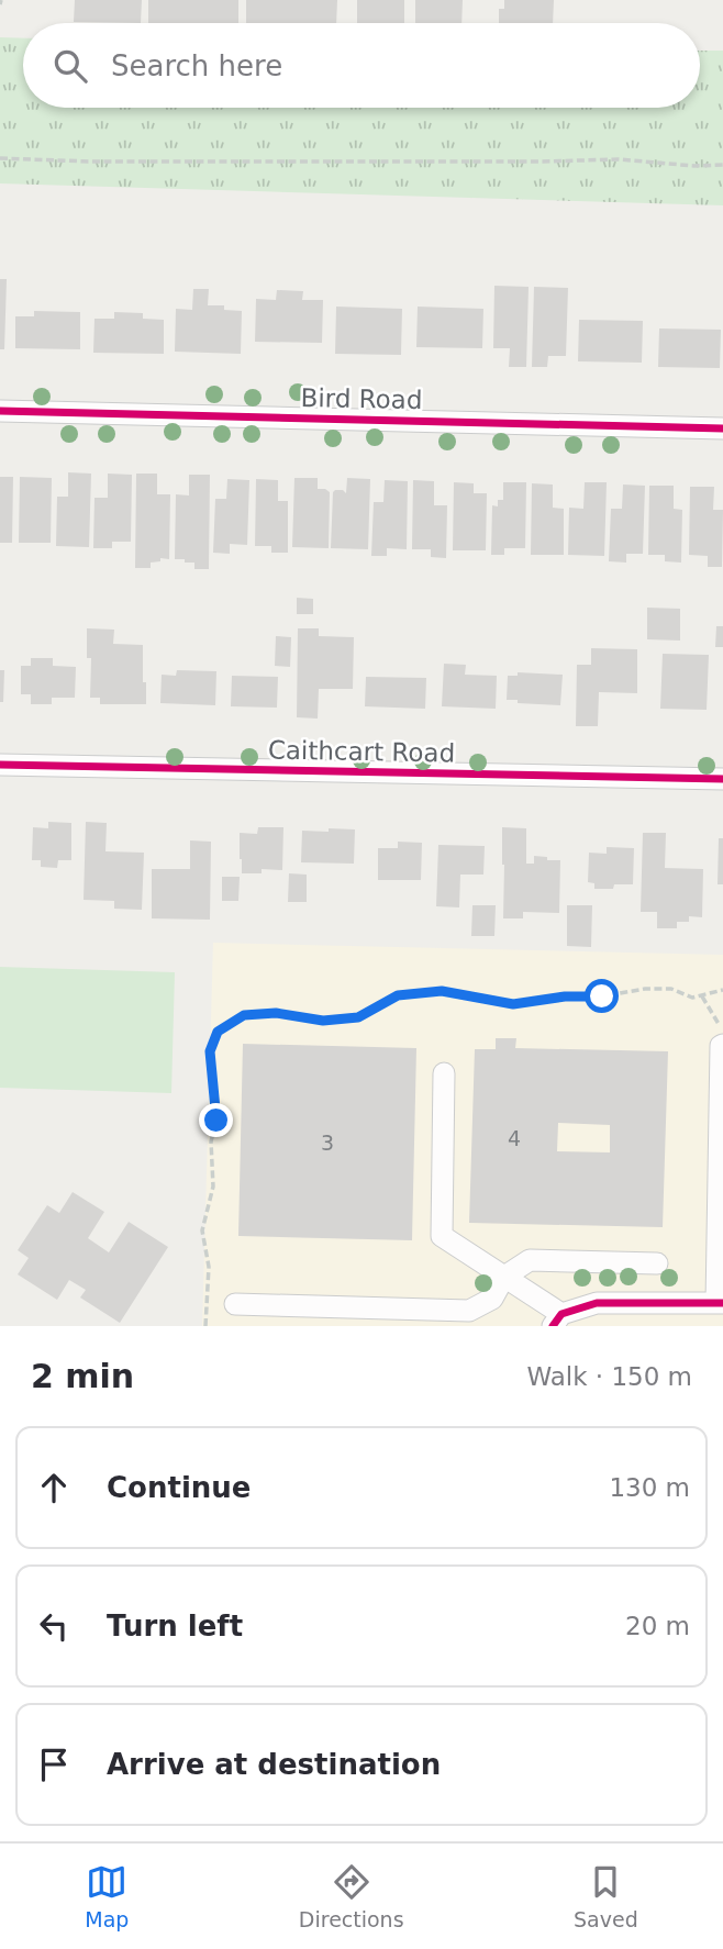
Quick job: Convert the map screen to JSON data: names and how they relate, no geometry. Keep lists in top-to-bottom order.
{
  "streets": {
    "street": ["Bird Road", "Caithcart Road"]
  },
  "house_numbers": ["4", "3"],
  "page": {
    "search": "Search here",
    "heading": ["2 min", "Walk · 150 m"],
    "list": [
      ["Continue", "130 m"],
      ["Turn left", "20 m"],
      "Arrive at destination"
    ],
    "nav": ["Map", "Directions", "Saved"]
  }
}
